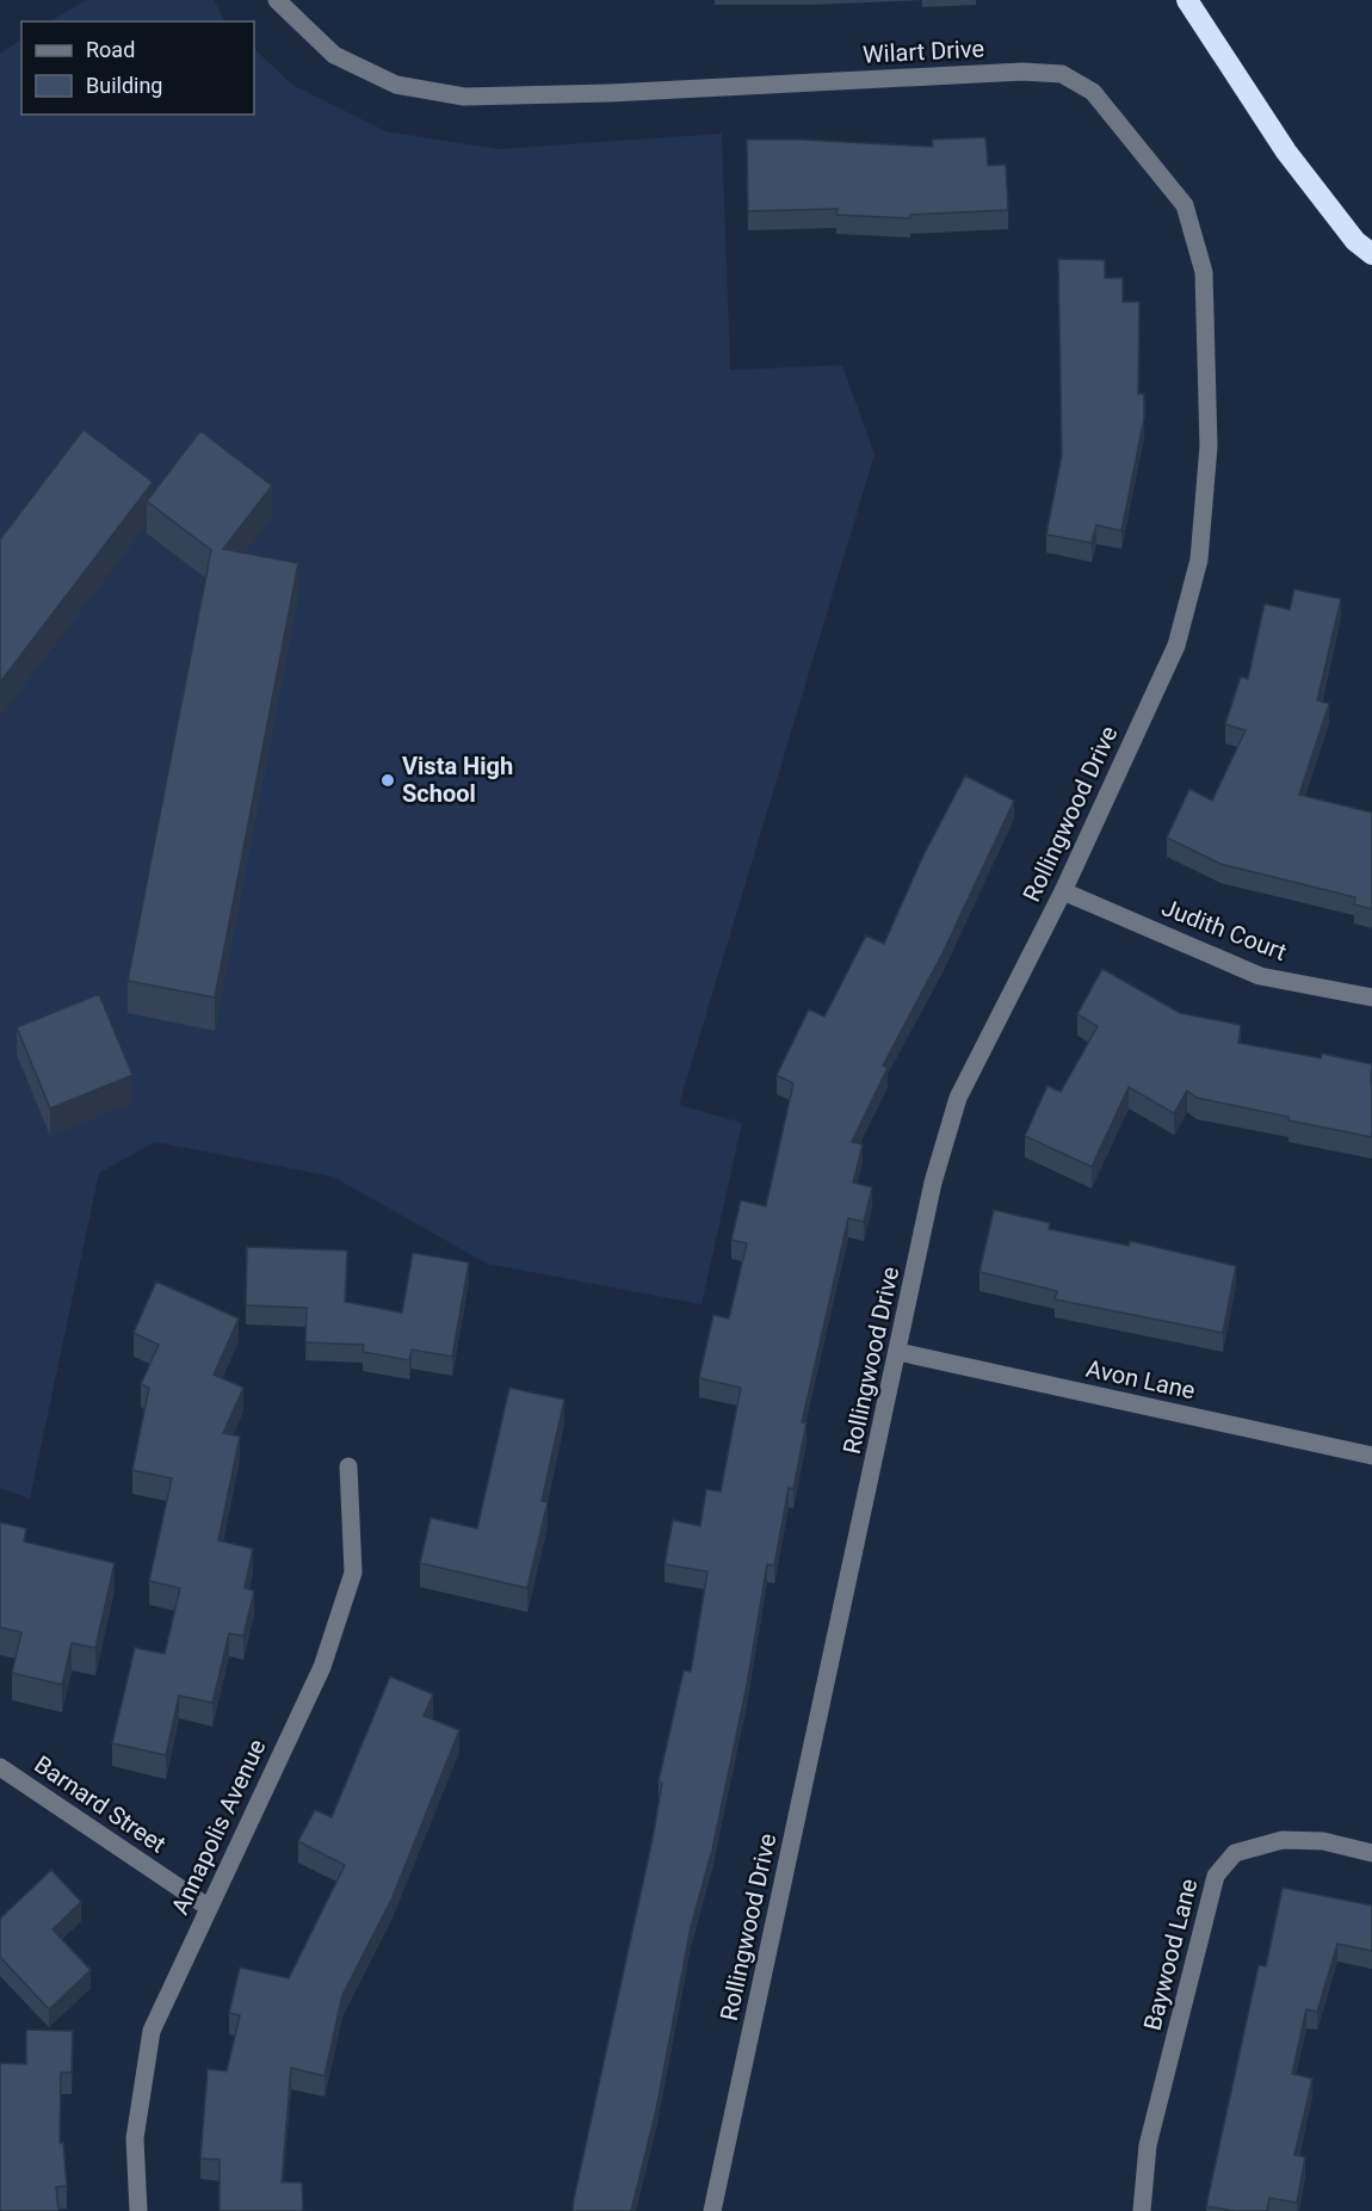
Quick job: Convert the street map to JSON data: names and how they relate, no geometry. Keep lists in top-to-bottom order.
{
  "streets": {
    "street": [
      "Wilart Drive",
      "Rollingwood Drive",
      "Judith Court",
      "Avon Lane",
      "Barnard Street",
      "Annapolis Avenue",
      "Baywood Lane"
    ]
  },
  "crossings": [
    ["Wilart Drive", "Rollingwood Drive"],
    ["Rollingwood Drive", "Judith Court"],
    ["Rollingwood Drive", "Avon Lane"],
    ["Barnard Street", "Annapolis Avenue"]
  ],
  "places": ["Vista High School"],
  "legend": ["Road", "Building"]
}
